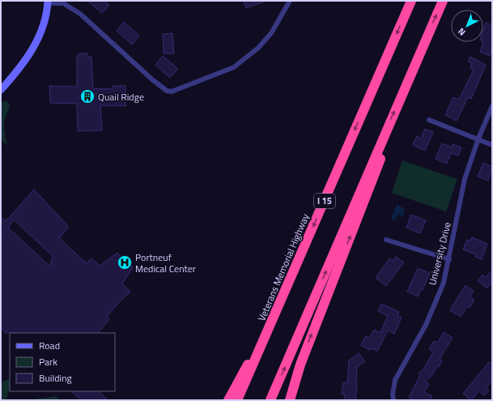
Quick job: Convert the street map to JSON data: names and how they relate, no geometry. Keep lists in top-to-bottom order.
{
  "streets": {
    "highway": ["I 15", "Veterans Memorial Highway"],
    "street": ["University Drive"]
  },
  "places": {
    "building": ["Quail Ridge"],
    "hospital": ["Portneuf Medical Center"]
  },
  "legend": ["Road", "Park", "Building"],
  "north": "bottom left"
}
